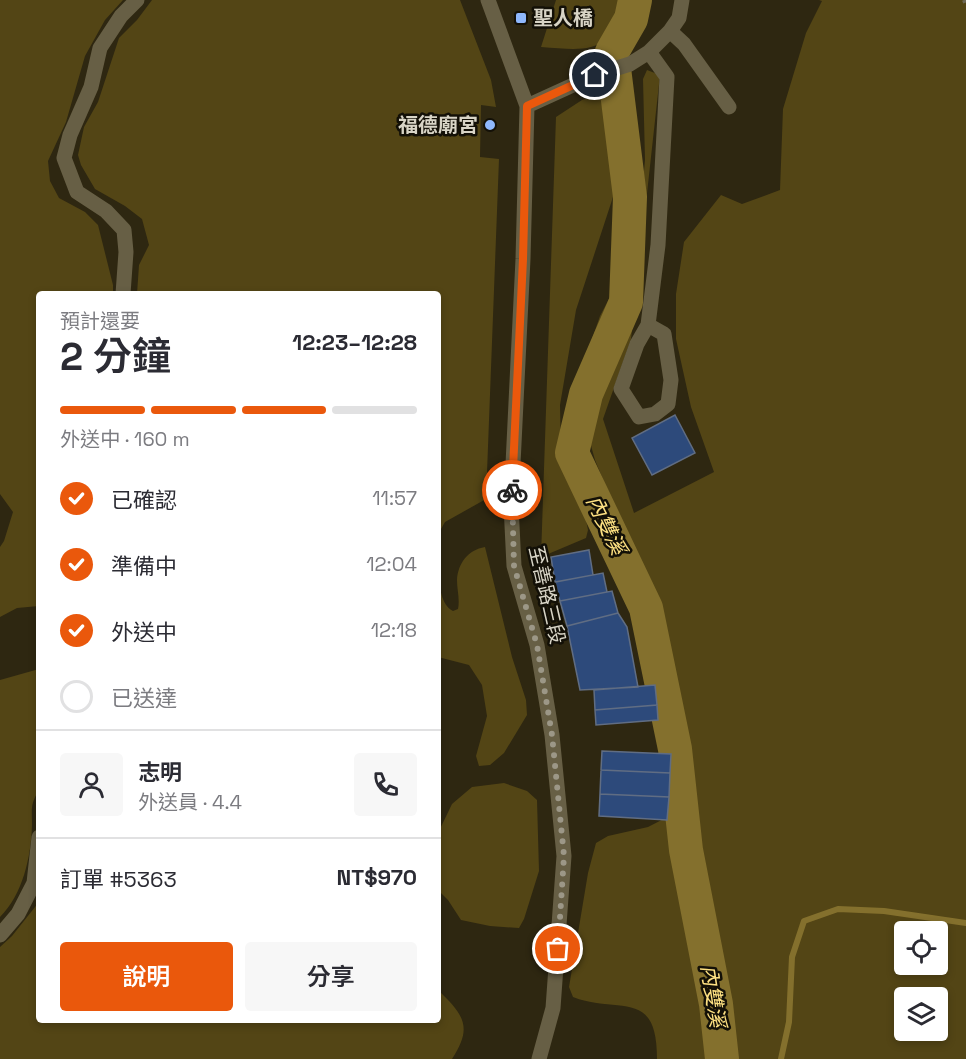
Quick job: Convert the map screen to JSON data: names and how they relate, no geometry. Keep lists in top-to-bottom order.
{
  "streets": {
    "street": ["至善路三段"]
  },
  "water": ["內雙溪"],
  "places": {
    "transit": ["聖人橋"],
    "other": ["福德廟宮"]
  },
  "page": {
    "heading": ["2 分鐘", "預計還要", "12:23–12:28"],
    "panel": [
      "志明",
      "外送員 · 4.4",
      "訂單 #5363",
      "NT$970"
    ],
    "bar": "外送中 · 160 m",
    "list": [
      ["已確認", "11:57"],
      ["準備中", "12:04"],
      ["外送中", "12:18"],
      "已送達"
    ],
    "buttons": ["說明", "分享"]
  }
}
